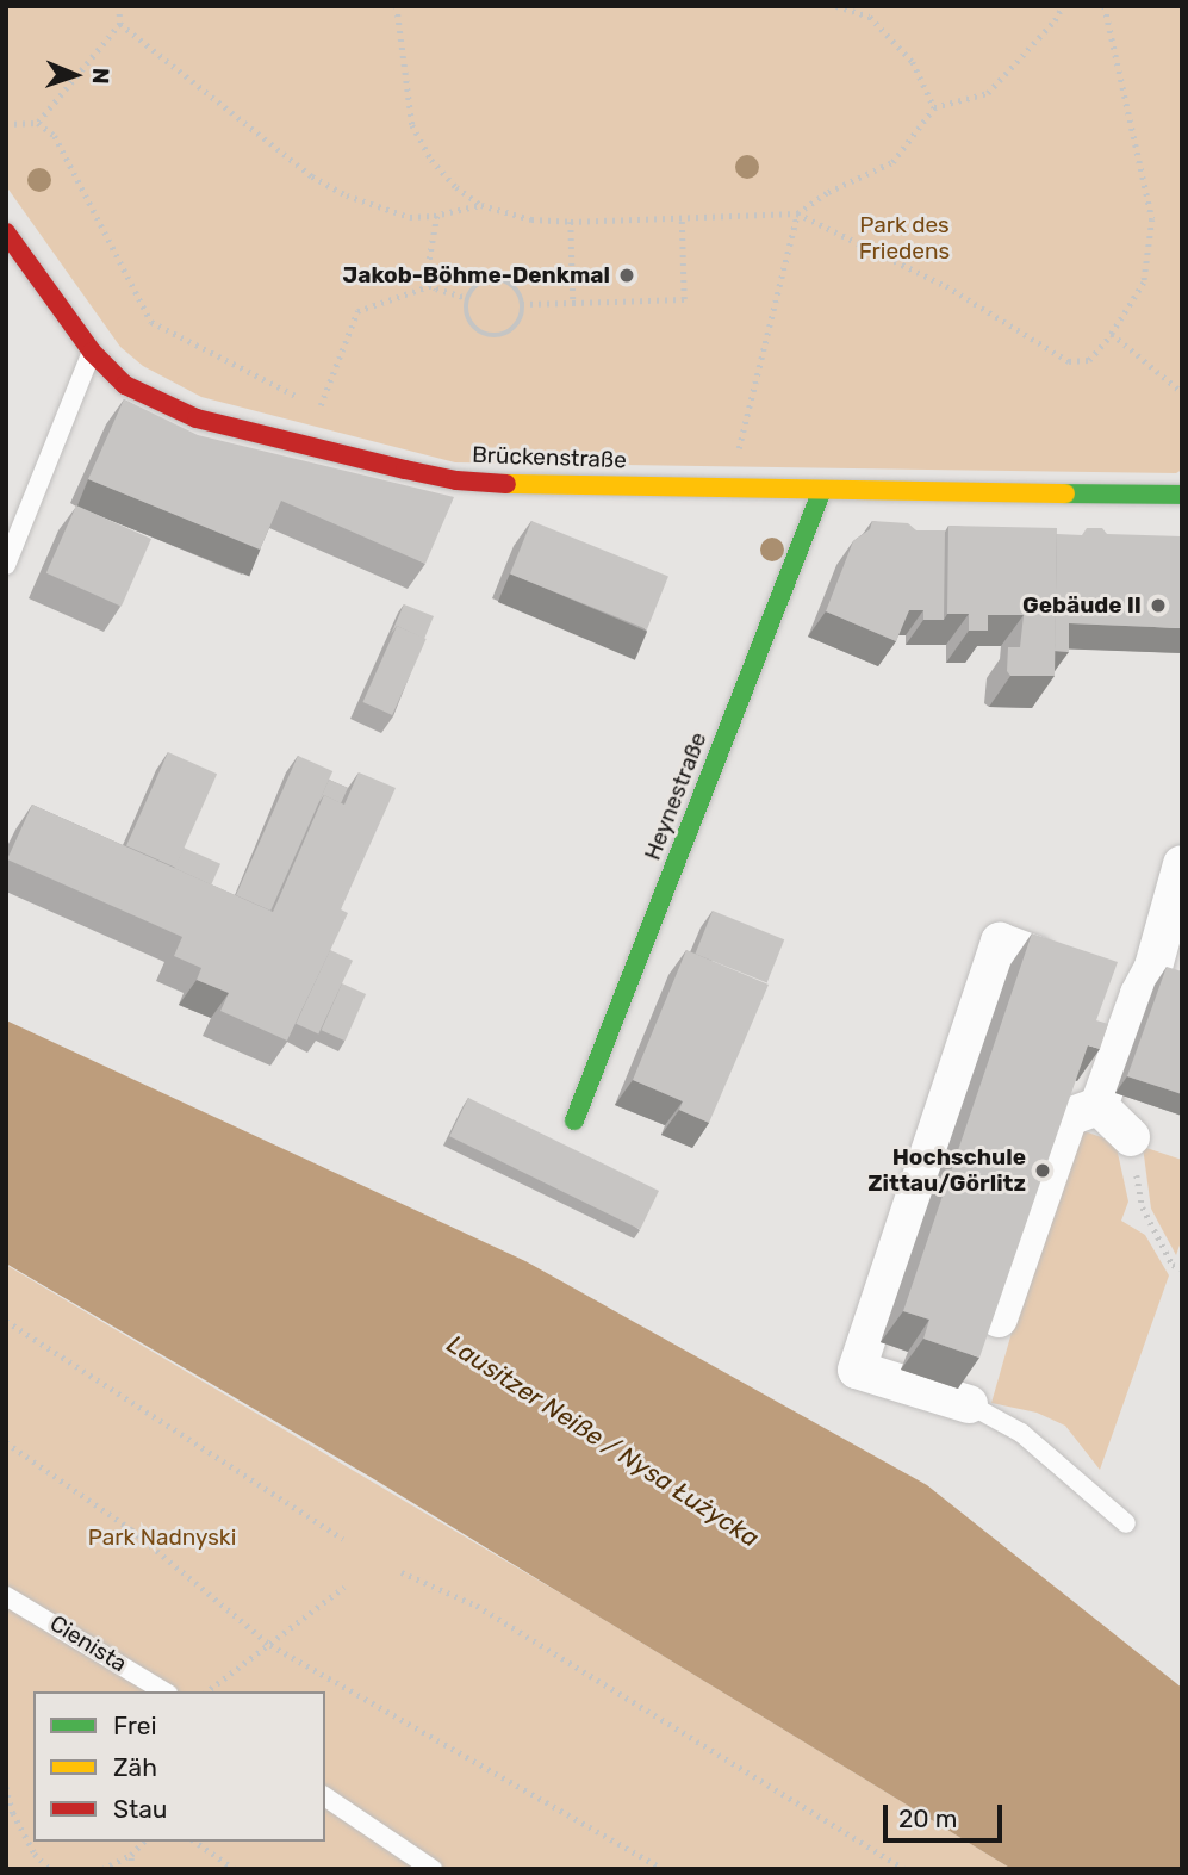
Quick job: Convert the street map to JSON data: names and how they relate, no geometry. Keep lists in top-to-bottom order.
{
  "streets": {
    "street": ["Brückenstraße", "Heynestraße"],
    "lane": ["Cienista"]
  },
  "crossings": [
    ["Brückenstraße", "Heynestraße"]
  ],
  "water": ["Lausitzer Neiße / Nysa Łużycka"],
  "parks": ["Park des Friedens", "Park Nadnyski"],
  "places": ["Jakob-Böhme-Denkmal", "Gebäude II", "Hochschule Zittau/Görlitz"],
  "legend": ["Frei", "Zäh", "Stau"],
  "scale_bar": "20 m",
  "north": "right"
}
